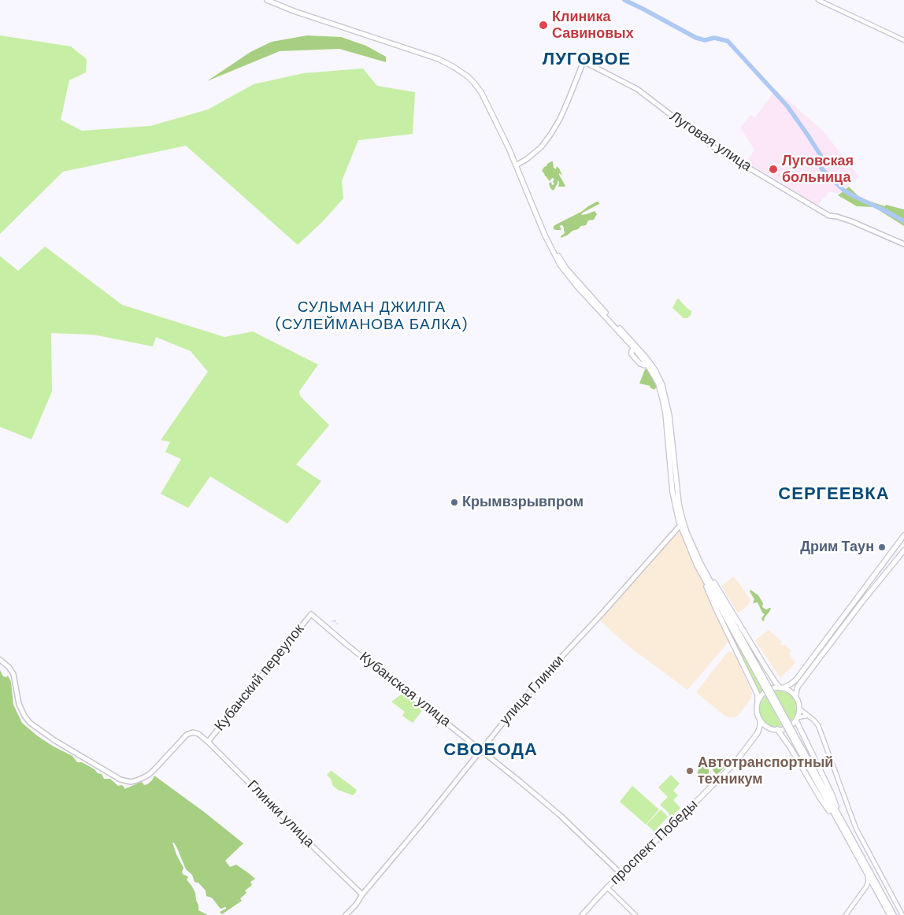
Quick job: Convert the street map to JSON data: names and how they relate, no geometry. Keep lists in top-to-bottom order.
{
  "streets": {
    "main road": [
      "Луговая улица",
      "Кубанский переулок",
      "Кубанская улица",
      "улица Глинки",
      "Глинки улица",
      "проспект Победы"
    ]
  },
  "crossings": [
    ["Кубанский переулок", "Кубанская улица"],
    ["Кубанский переулок", "Глинки улица"],
    ["Кубанская улица", "улица Глинки"],
    ["Кубанская улица", "проспект Победы"],
    ["улица Глинки", "Глинки улица"]
  ],
  "districts": [
    "ЛУГОВОЕ",
    "СУЛЬМАН ДЖИЛГА (СУЛЕЙМАНОВА БАЛКА)",
    "СЕРГЕЕВКА",
    "СВОБОДА"
  ],
  "places": [
    "Клиника Савиновых",
    "Луговская больница",
    "Крымвзрывпром",
    "Дрим Таун",
    "Автотранспортный техникум"
  ]
}
